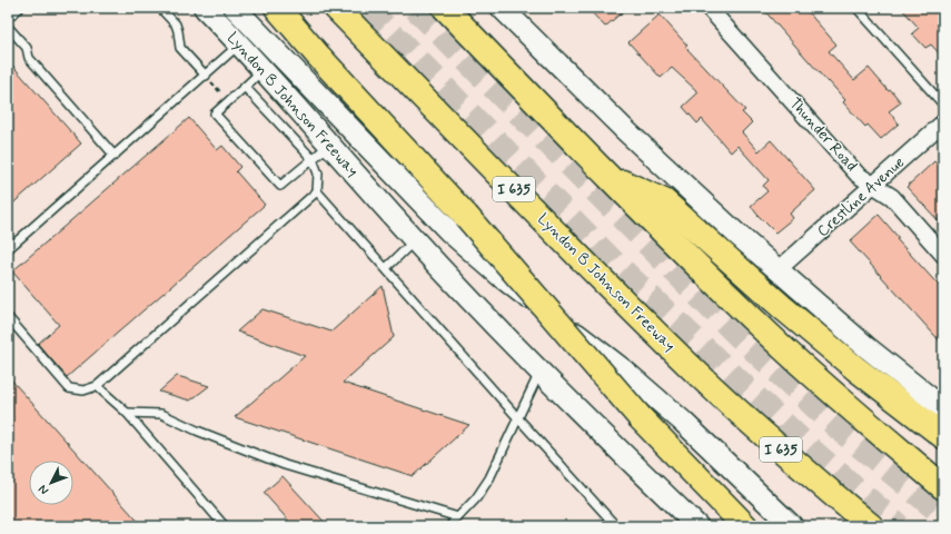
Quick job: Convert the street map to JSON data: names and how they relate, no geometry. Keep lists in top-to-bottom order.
{
  "streets": {
    "highway": ["Lyndon B Johnson Freeway", "I 635"],
    "street": ["Thunder Road", "Crestline Avenue"]
  },
  "crossings": [
    ["Thunder Road", "Crestline Avenue"]
  ],
  "north": "bottom left"
}
